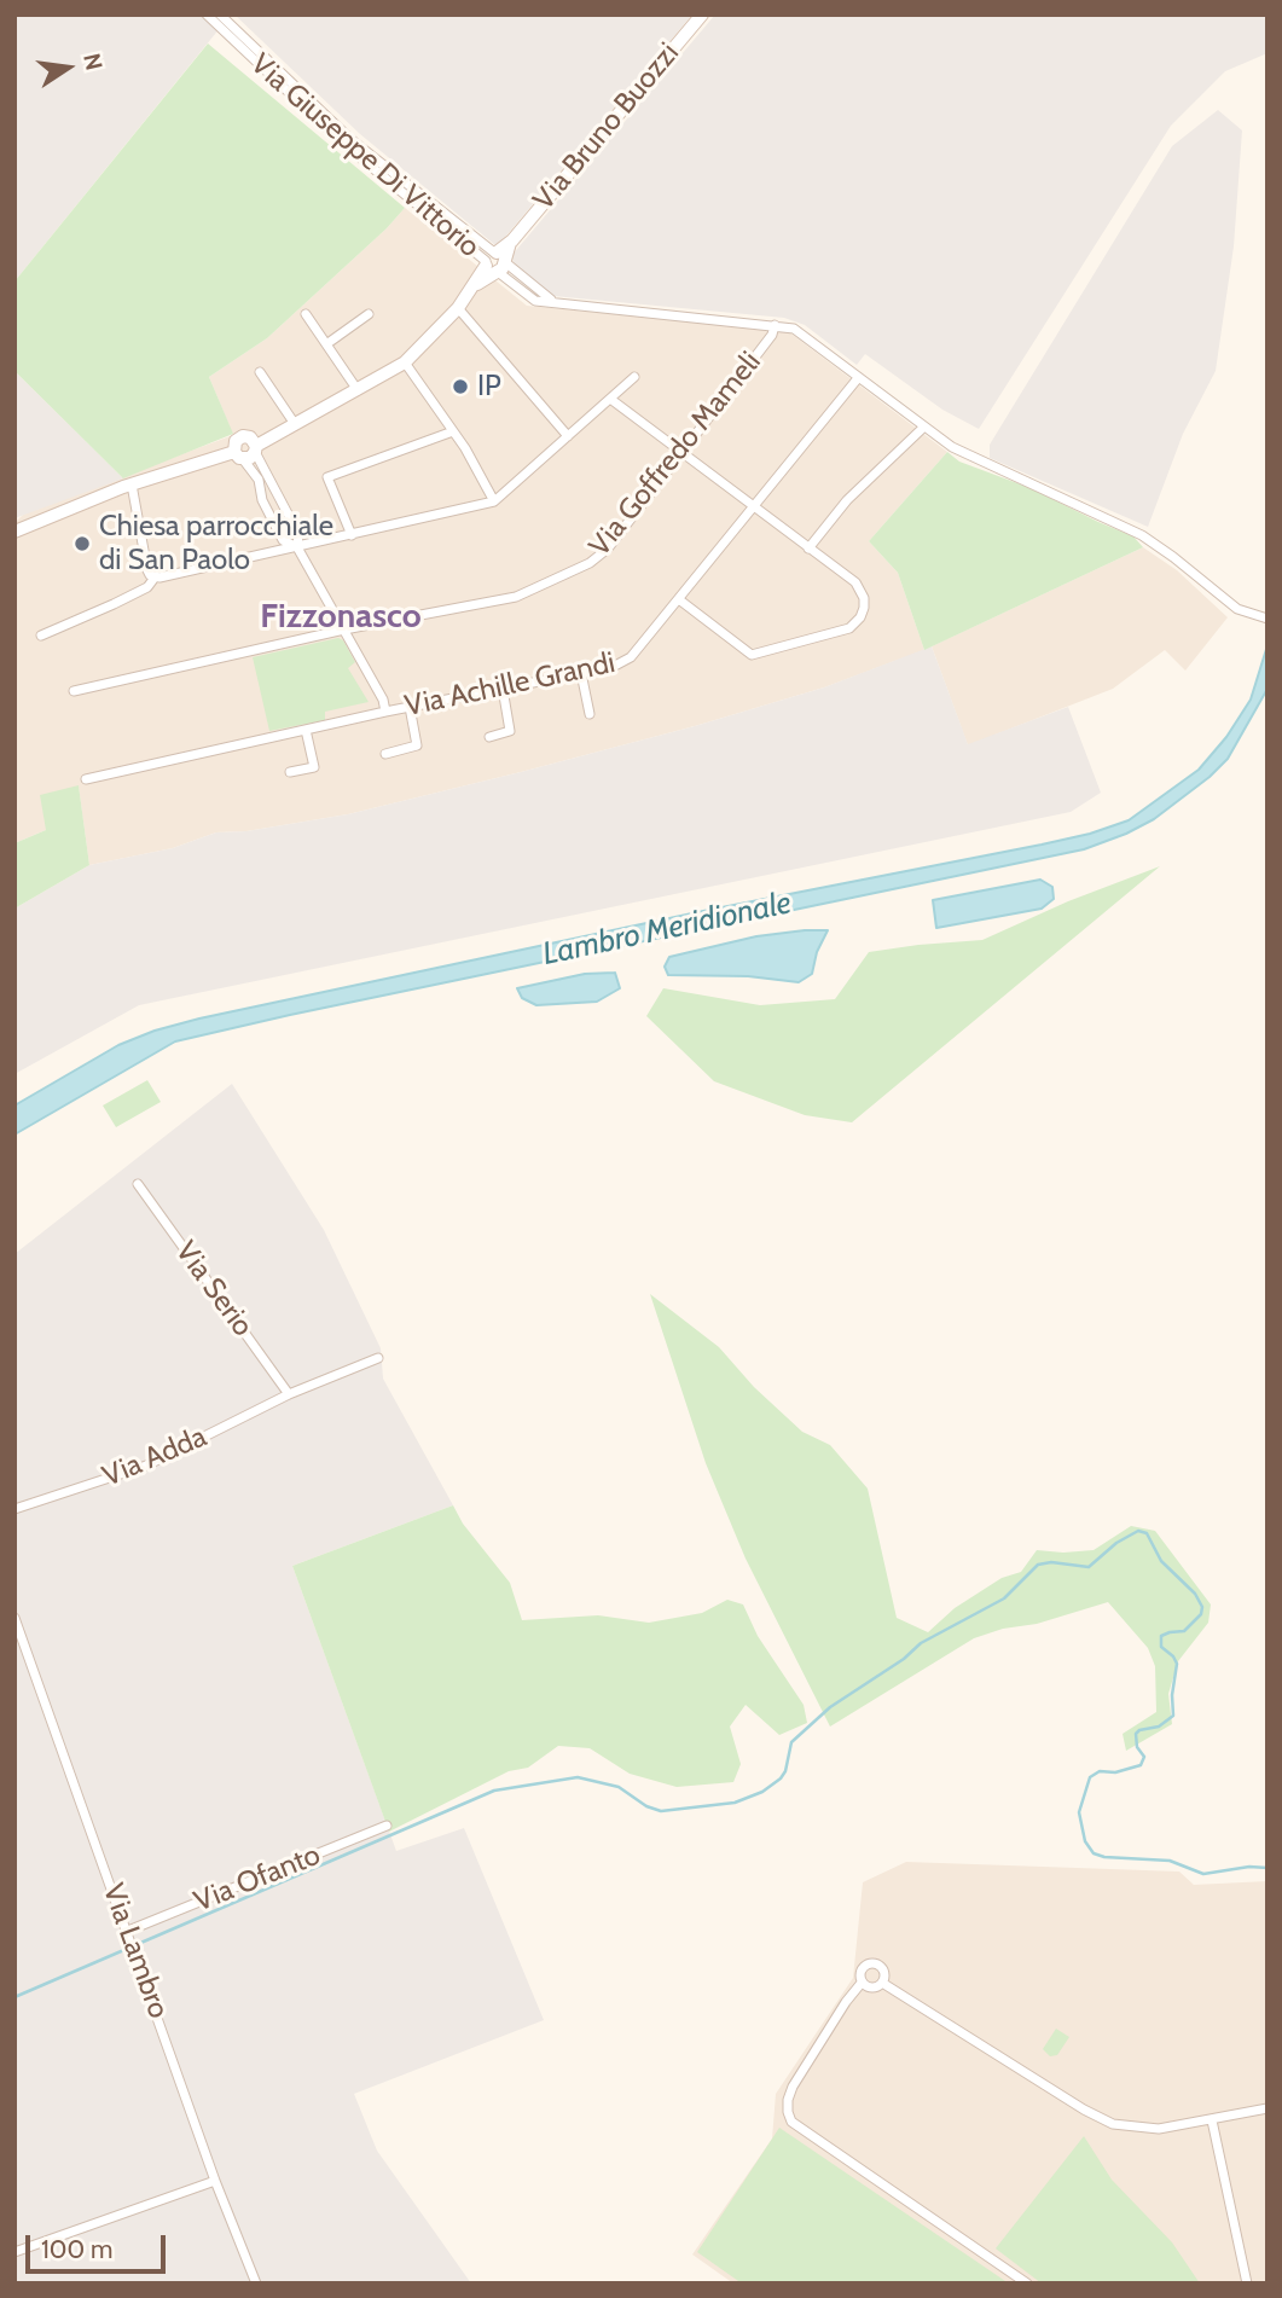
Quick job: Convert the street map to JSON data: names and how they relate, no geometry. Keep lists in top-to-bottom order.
{
  "streets": {
    "main road": ["Via Bruno Buozzi"],
    "street": [
      "Via Giuseppe Di Vittorio",
      "Via Goffredo Mameli",
      "Via Achille Grandi",
      "Via Serio",
      "Via Adda",
      "Via Ofanto",
      "Via Lambro"
    ]
  },
  "crossings": [
    ["Via Bruno Buozzi", "Via Giuseppe Di Vittorio"],
    ["Via Serio", "Via Adda"],
    ["Via Ofanto", "Via Lambro"]
  ],
  "districts": ["Fizzonasco"],
  "water": ["Lambro Meridionale"],
  "places": ["IP", "Chiesa parrocchiale di San Paolo"],
  "scale_bar": "100 m",
  "north": "right"
}
